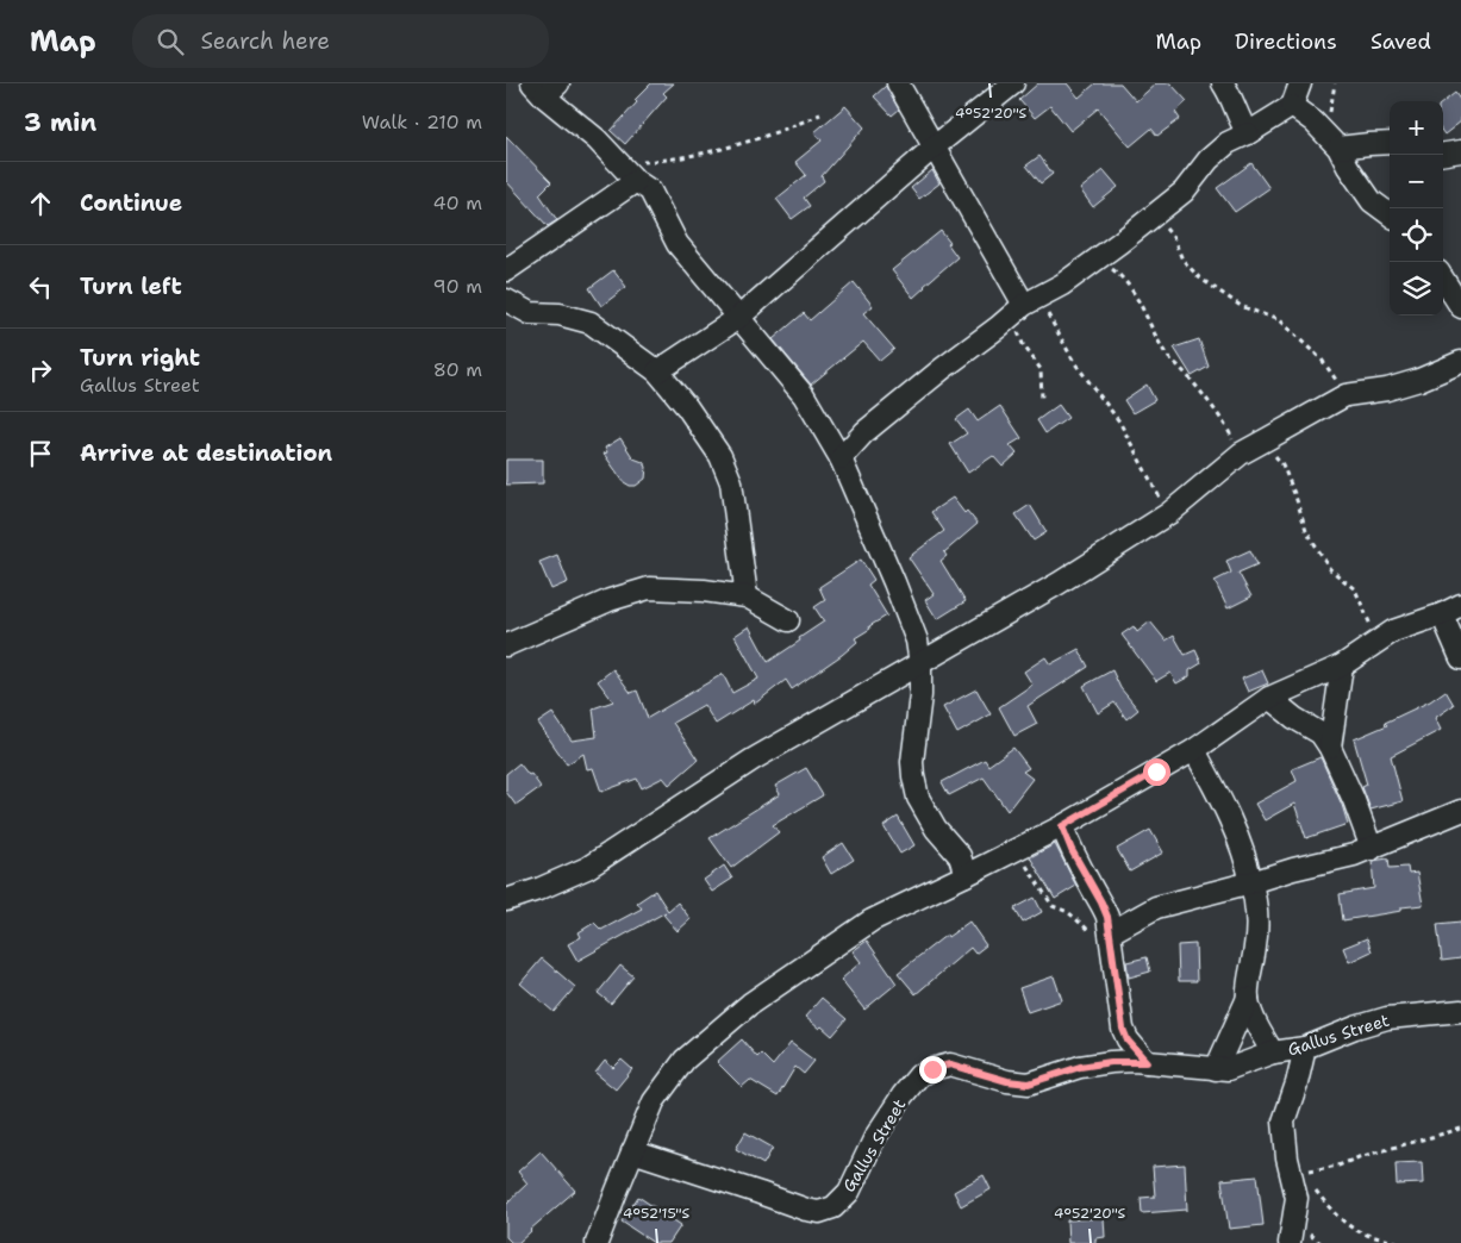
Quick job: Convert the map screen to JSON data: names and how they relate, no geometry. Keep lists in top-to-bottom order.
{
  "streets": {
    "street": ["Gallus Street"]
  },
  "page": {
    "header": "Map",
    "search": "Search here",
    "nav": ["Map", "Directions", "Saved"],
    "heading": ["3 min", "Walk · 210 m"],
    "map_buttons": ["+", "−"],
    "list": [
      ["Continue", "40 m"],
      ["Turn left", "90 m"],
      ["Turn right", "Gallus Street", "80 m"],
      "Arrive at destination"
    ]
  },
  "coordinates": ["4°52'20\"S", "4°52'15\"S"]
}
